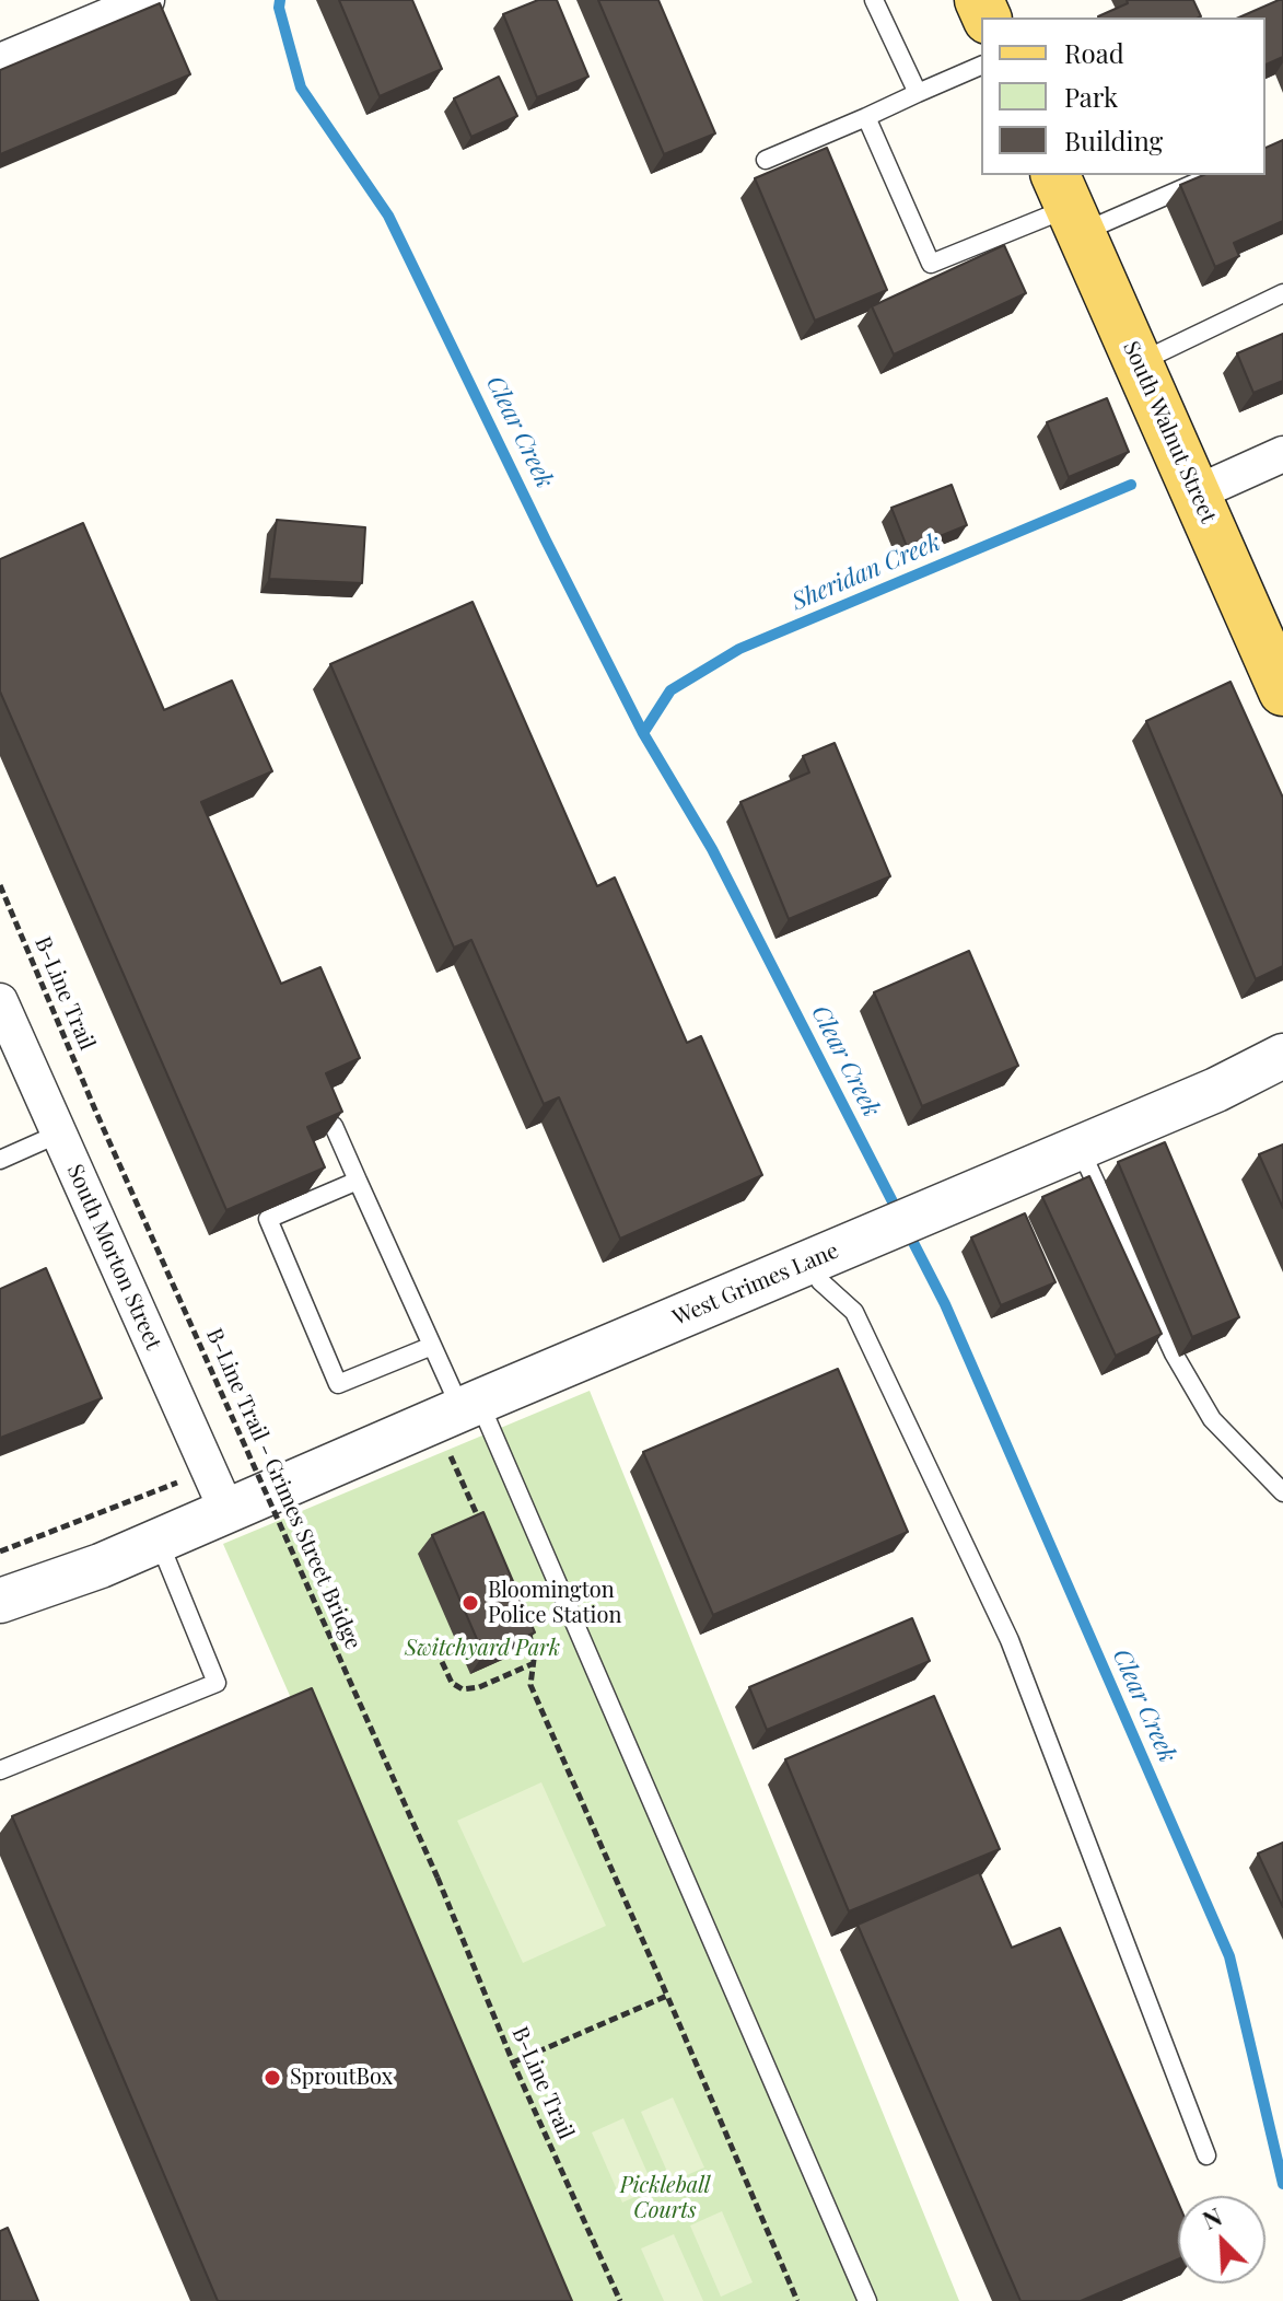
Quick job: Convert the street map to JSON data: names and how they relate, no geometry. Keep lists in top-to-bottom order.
{
  "streets": {
    "main road": ["South Walnut Street"],
    "street": ["South Morton Street", "West Grimes Lane"],
    "path": ["B-Line Trail", "B-Line Trail - Grimes Street Bridge"]
  },
  "crossings": [
    ["B-Line Trail", "B-Line Trail - Grimes Street Bridge"],
    ["South Morton Street", "West Grimes Lane"]
  ],
  "water": ["Clear Creek", "Sheridan Creek"],
  "parks": ["Switchyard Park", "Pickleball Courts"],
  "places": ["Bloomington Police Station", "SproutBox"],
  "legend": ["Road", "Park", "Building"],
  "north": "top left"
}
